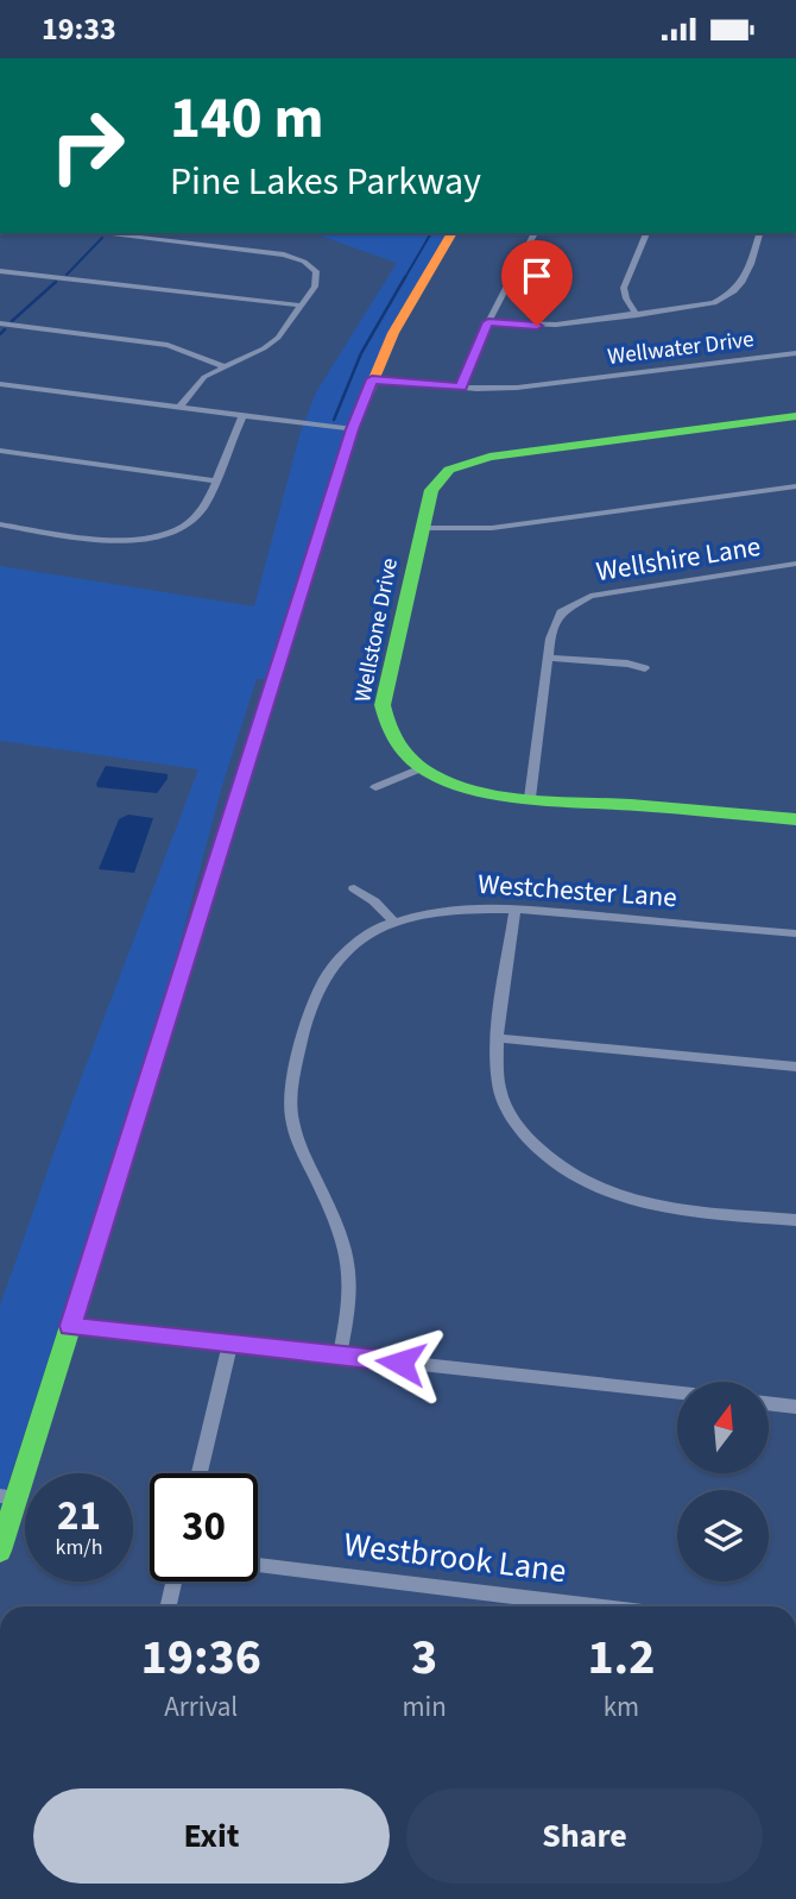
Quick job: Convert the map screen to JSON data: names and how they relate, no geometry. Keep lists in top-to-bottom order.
{
  "streets": {
    "street": [
      "Wellwater Drive",
      "Wellshire Lane",
      "Wellstone Drive",
      "Westchester Lane",
      "Westbrook Lane"
    ]
  },
  "crossings": [
    ["Wellshire Lane", "Wellstone Drive"]
  ],
  "north": "top",
  "page": {
    "status": "19:33",
    "turn": ["140 m", "Pine Lakes Parkway"],
    "speed": "21 km/h",
    "limit": "30",
    "eta": [
      "19:36",
      "Arrival",
      "3",
      "min",
      "1.2",
      "km"
    ],
    "buttons": ["Exit", "Share"]
  }
}
